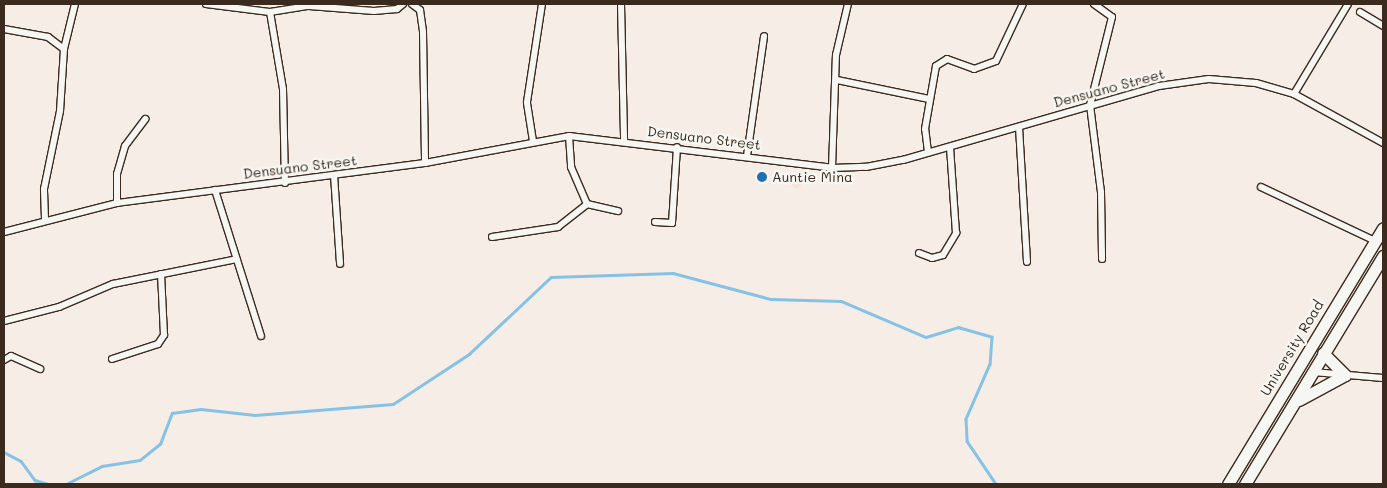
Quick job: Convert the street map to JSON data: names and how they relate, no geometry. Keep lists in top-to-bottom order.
{
  "streets": {
    "highway": ["University Road"],
    "street": ["Densuano Street"]
  },
  "places": ["Auntie Mina"]
}
